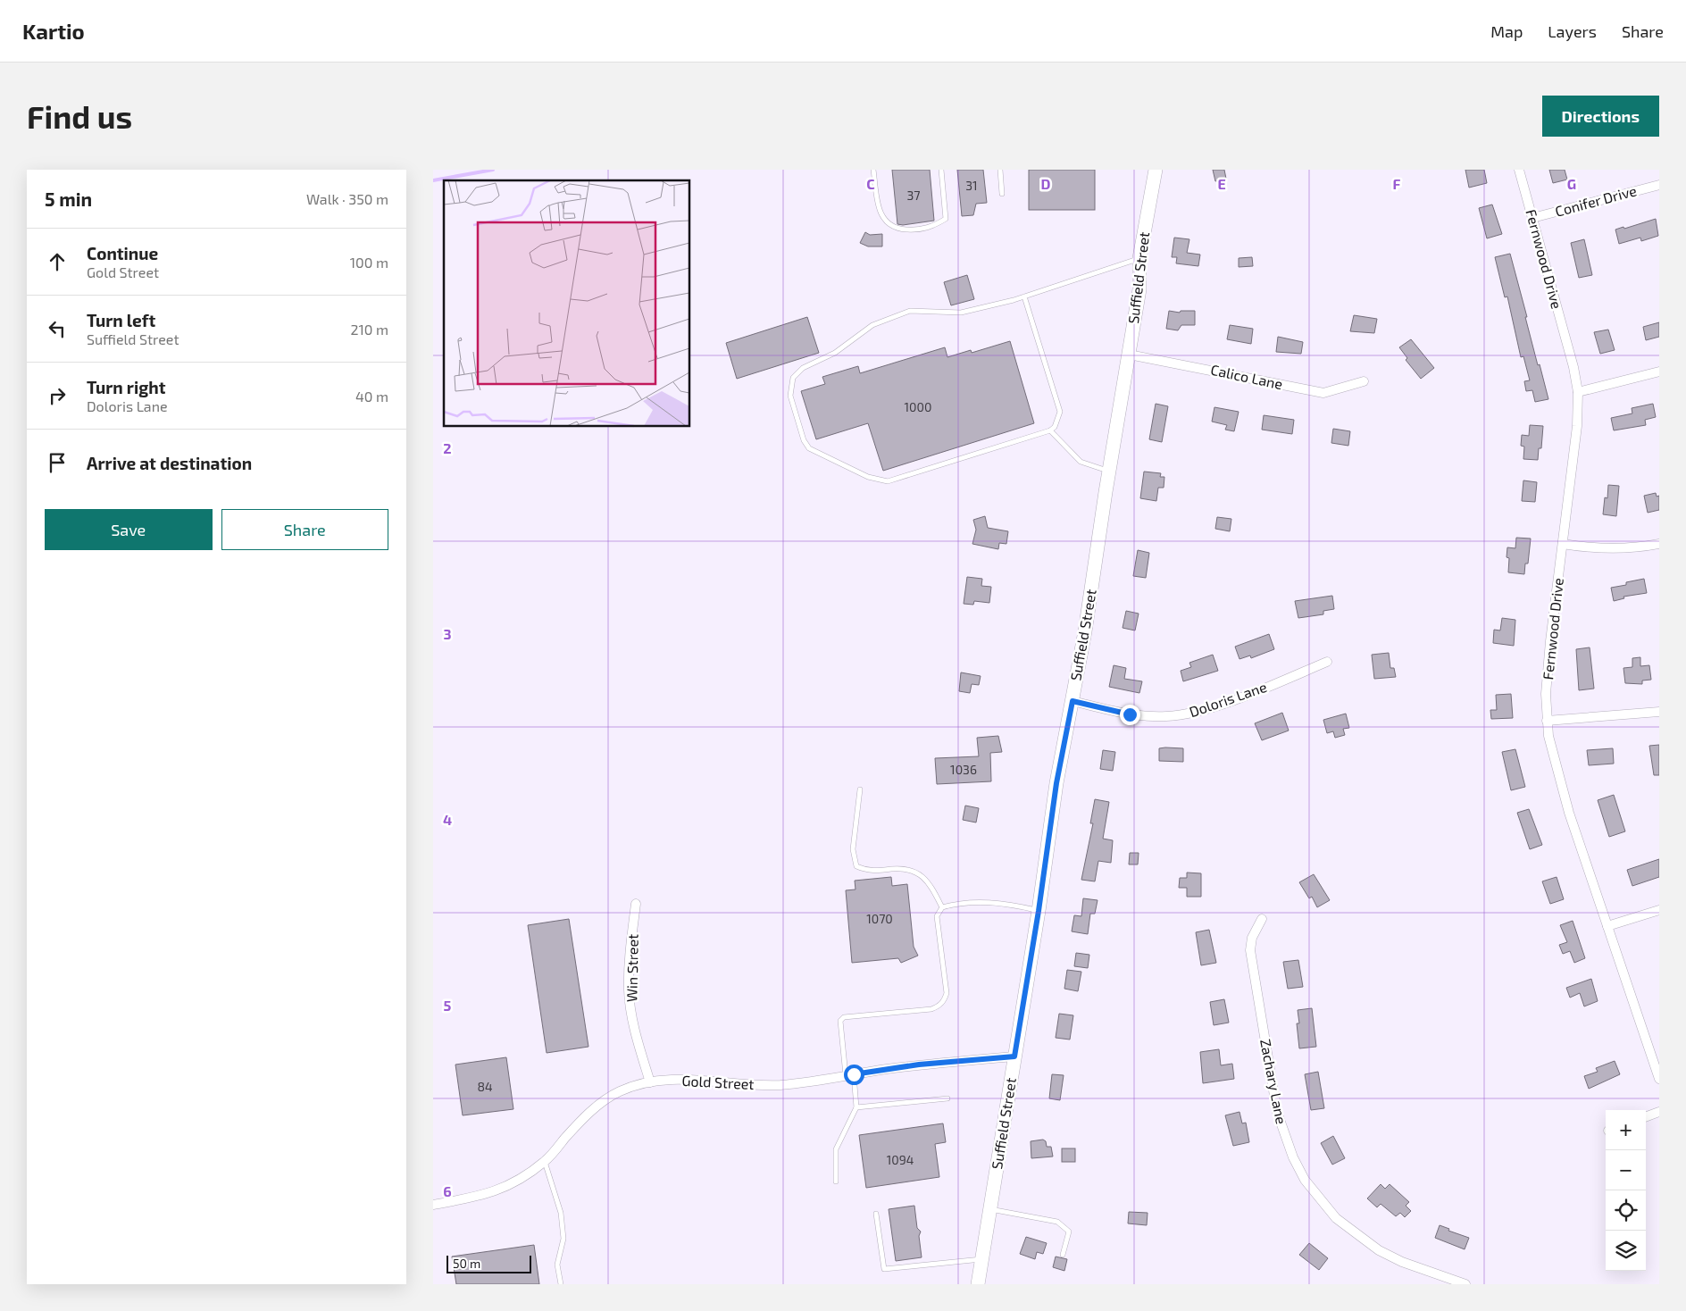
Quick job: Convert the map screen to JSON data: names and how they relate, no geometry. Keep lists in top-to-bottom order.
{
  "streets": {
    "main road": ["Suffield Street"],
    "street": [
      "Conifer Drive",
      "Fernwood Drive",
      "Calico Lane",
      "Doloris Lane",
      "Win Street",
      "Zachary Lane",
      "Gold Street"
    ]
  },
  "crossings": [
    ["Conifer Drive", "Fernwood Drive"],
    ["Suffield Street", "Calico Lane"],
    ["Suffield Street", "Doloris Lane"],
    ["Suffield Street", "Gold Street"],
    ["Win Street", "Gold Street"]
  ],
  "house_numbers": [
    "31",
    "37",
    "1000",
    "1036",
    "1070",
    "84",
    "1094"
  ],
  "scale_bar": "50 m",
  "page": {
    "header": "Kartio",
    "nav": ["Map", "Layers", "Share"],
    "buttons": [
      "Directions",
      ["Save", "Share"]
    ],
    "title": "Find us",
    "heading": ["5 min", "Walk · 350 m"],
    "list": [
      ["Continue", "Gold Street", "100 m"],
      ["Turn left", "Suffield Street", "210 m"],
      ["Turn right", "Doloris Lane", "40 m"],
      "Arrive at destination"
    ],
    "map_buttons": ["+", "−"],
    "scale": "50 m"
  },
  "grid": {
    "columns": [
      "C",
      "D",
      "E",
      "F",
      "G"
    ],
    "rows": [
      "2",
      "3",
      "4",
      "5",
      "6"
    ]
  }
}
